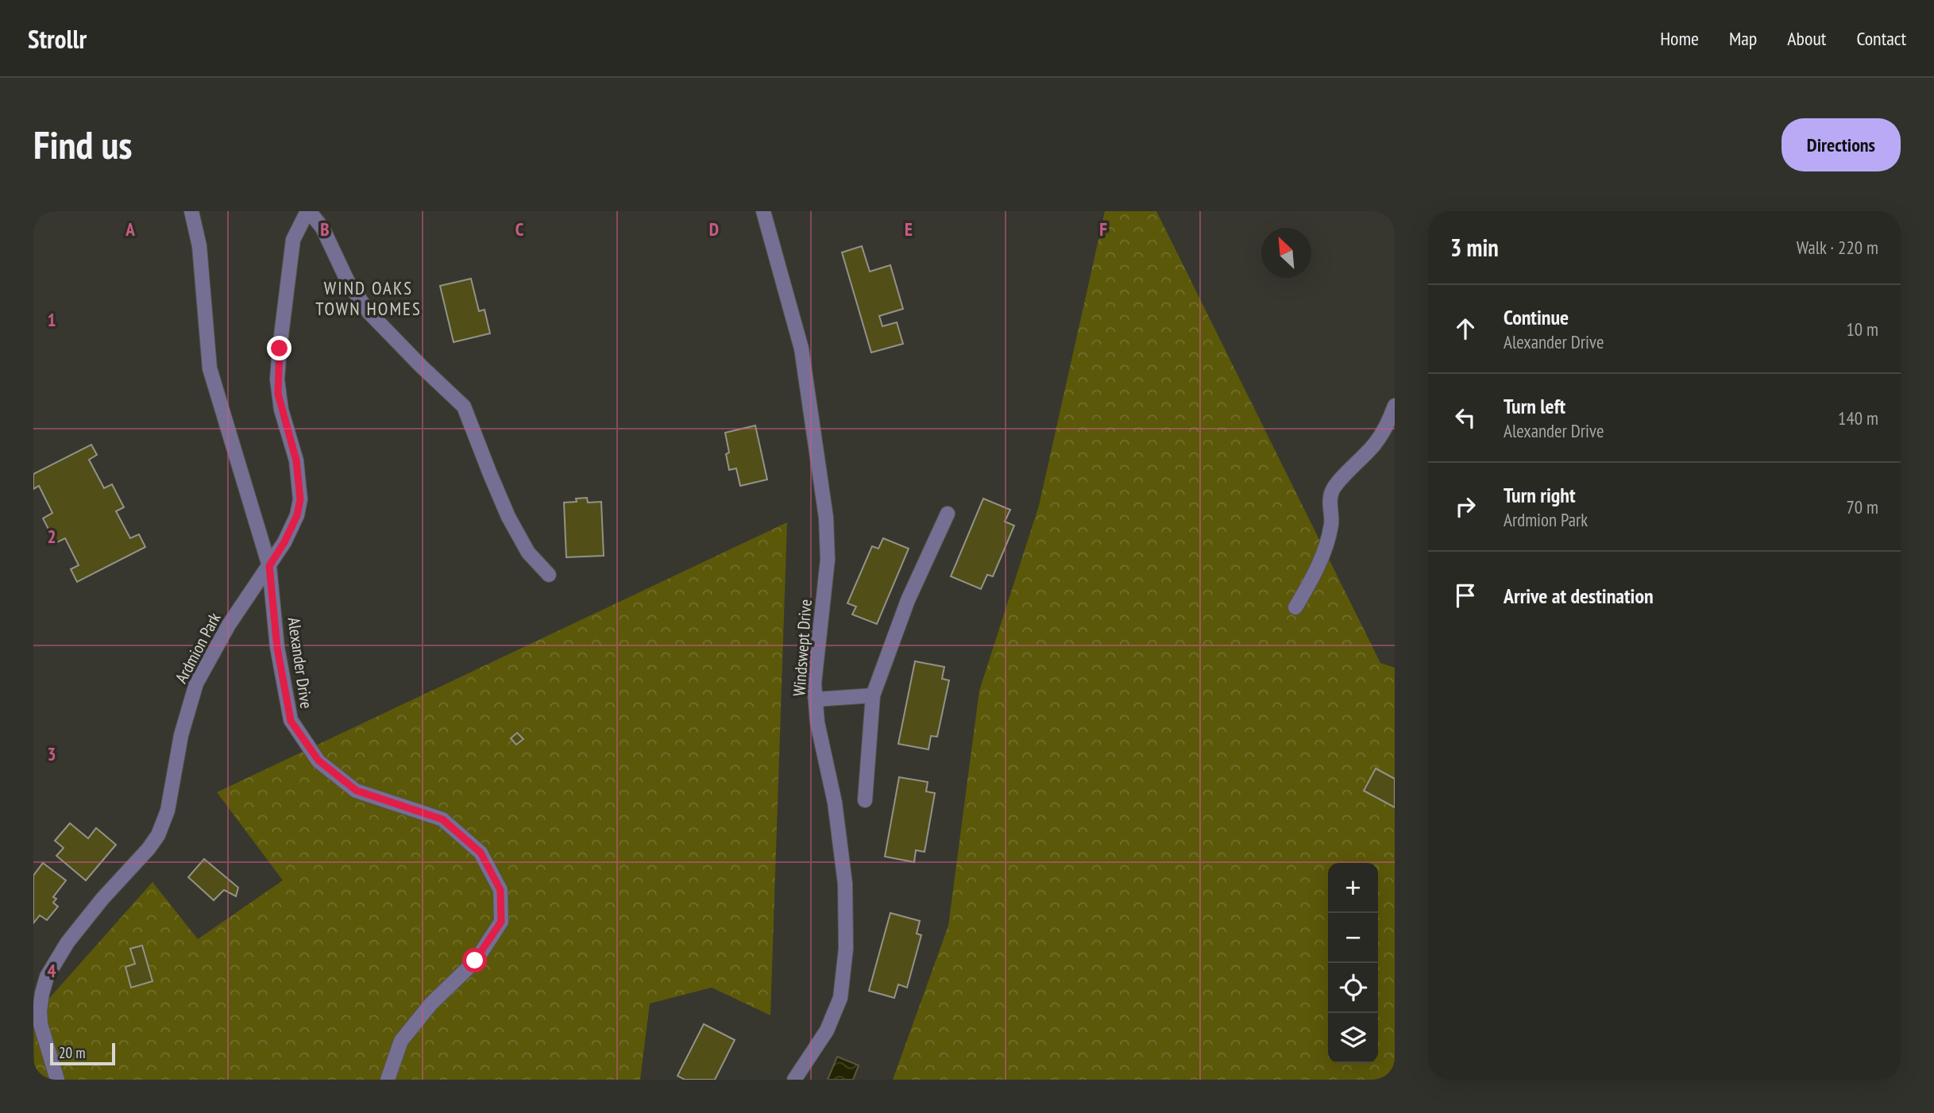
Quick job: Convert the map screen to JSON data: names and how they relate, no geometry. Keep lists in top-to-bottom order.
{
  "streets": {
    "street": ["Ardmion Park", "Windswept Drive", "Alexander Drive"]
  },
  "crossings": [
    ["Ardmion Park", "Alexander Drive"]
  ],
  "districts": ["WIND OAKS TOWN HOMES"],
  "scale_bar": "20 m",
  "north": "top left",
  "page": {
    "header": "Strollr",
    "nav": [
      "Home",
      "Map",
      "About",
      "Contact"
    ],
    "buttons": "Directions",
    "title": "Find us",
    "heading": ["3 min", "Walk · 220 m"],
    "list": [
      ["Continue", "Alexander Drive", "10 m"],
      ["Turn left", "Alexander Drive", "140 m"],
      ["Turn right", "Ardmion Park", "70 m"],
      "Arrive at destination"
    ],
    "map_buttons": ["+", "−"],
    "scale": "20 m"
  },
  "grid": {
    "columns": [
      "A",
      "B",
      "C",
      "D",
      "E",
      "F"
    ],
    "rows": [
      "1",
      "2",
      "3",
      "4"
    ]
  }
}
